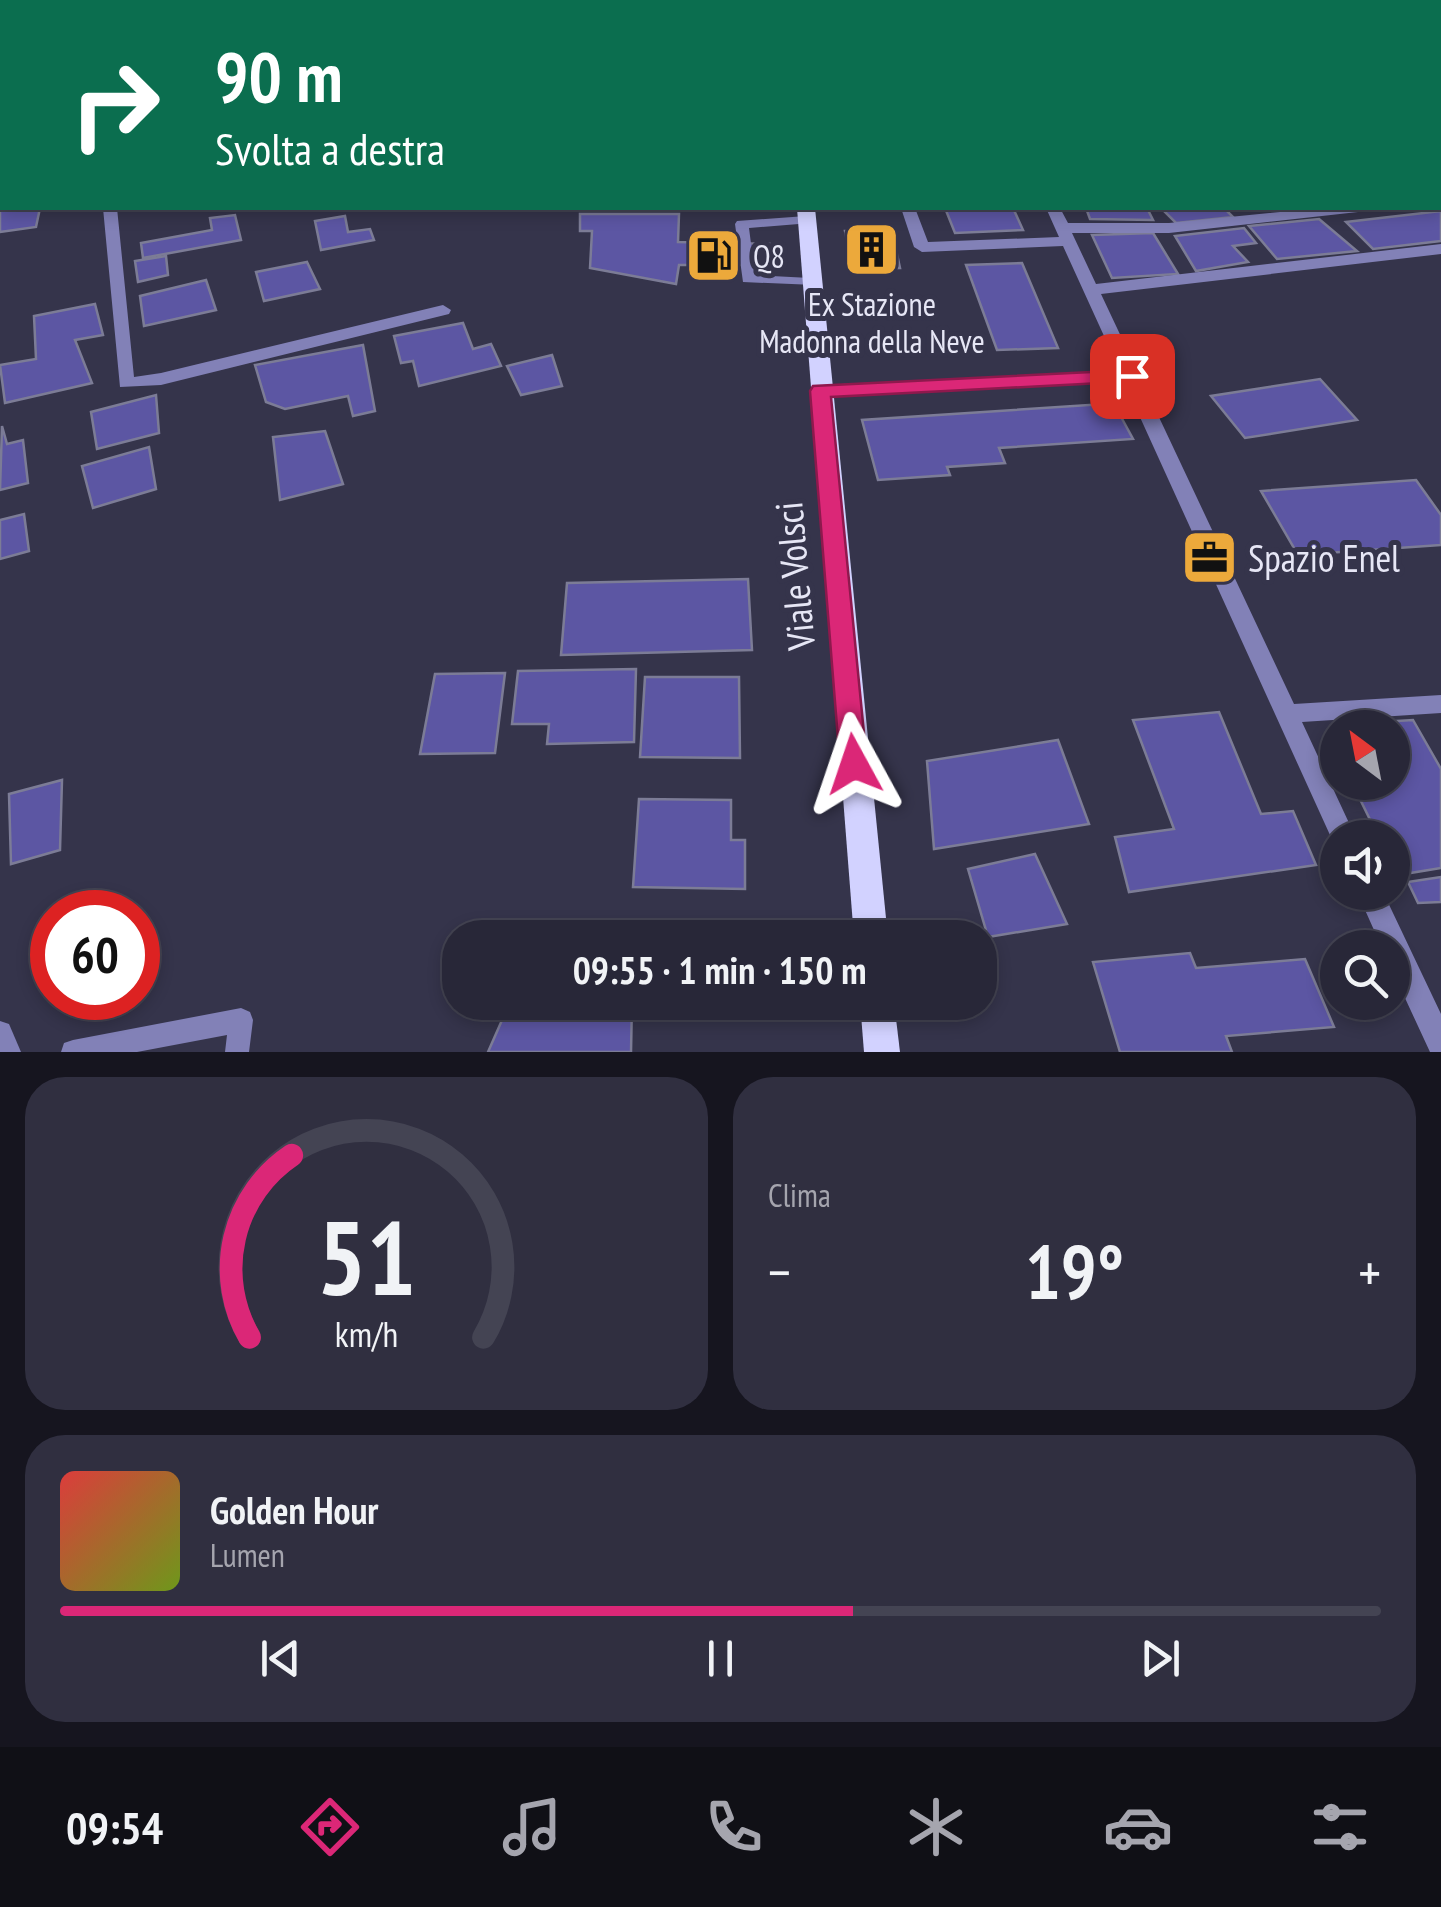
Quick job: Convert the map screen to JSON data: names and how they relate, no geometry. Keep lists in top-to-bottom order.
{
  "streets": {
    "main road": ["Viale Volsci"]
  },
  "places": {
    "building": ["Ex Stazione Madonna della Neve"],
    "fuel station": ["Q8"],
    "office": ["Spazio Enel"]
  },
  "north": "top left",
  "page": {
    "turn": ["90 m", "Svolta a destra"],
    "limit": "60",
    "trip": "09:55 · 1 min · 150 m",
    "tile": "Clima",
    "heat": ["−", "19°", "+"],
    "song": ["Golden Hour", "Lumen"],
    "tabs": "09:54",
    "gauge": ["51", "km/h"]
  }
}
